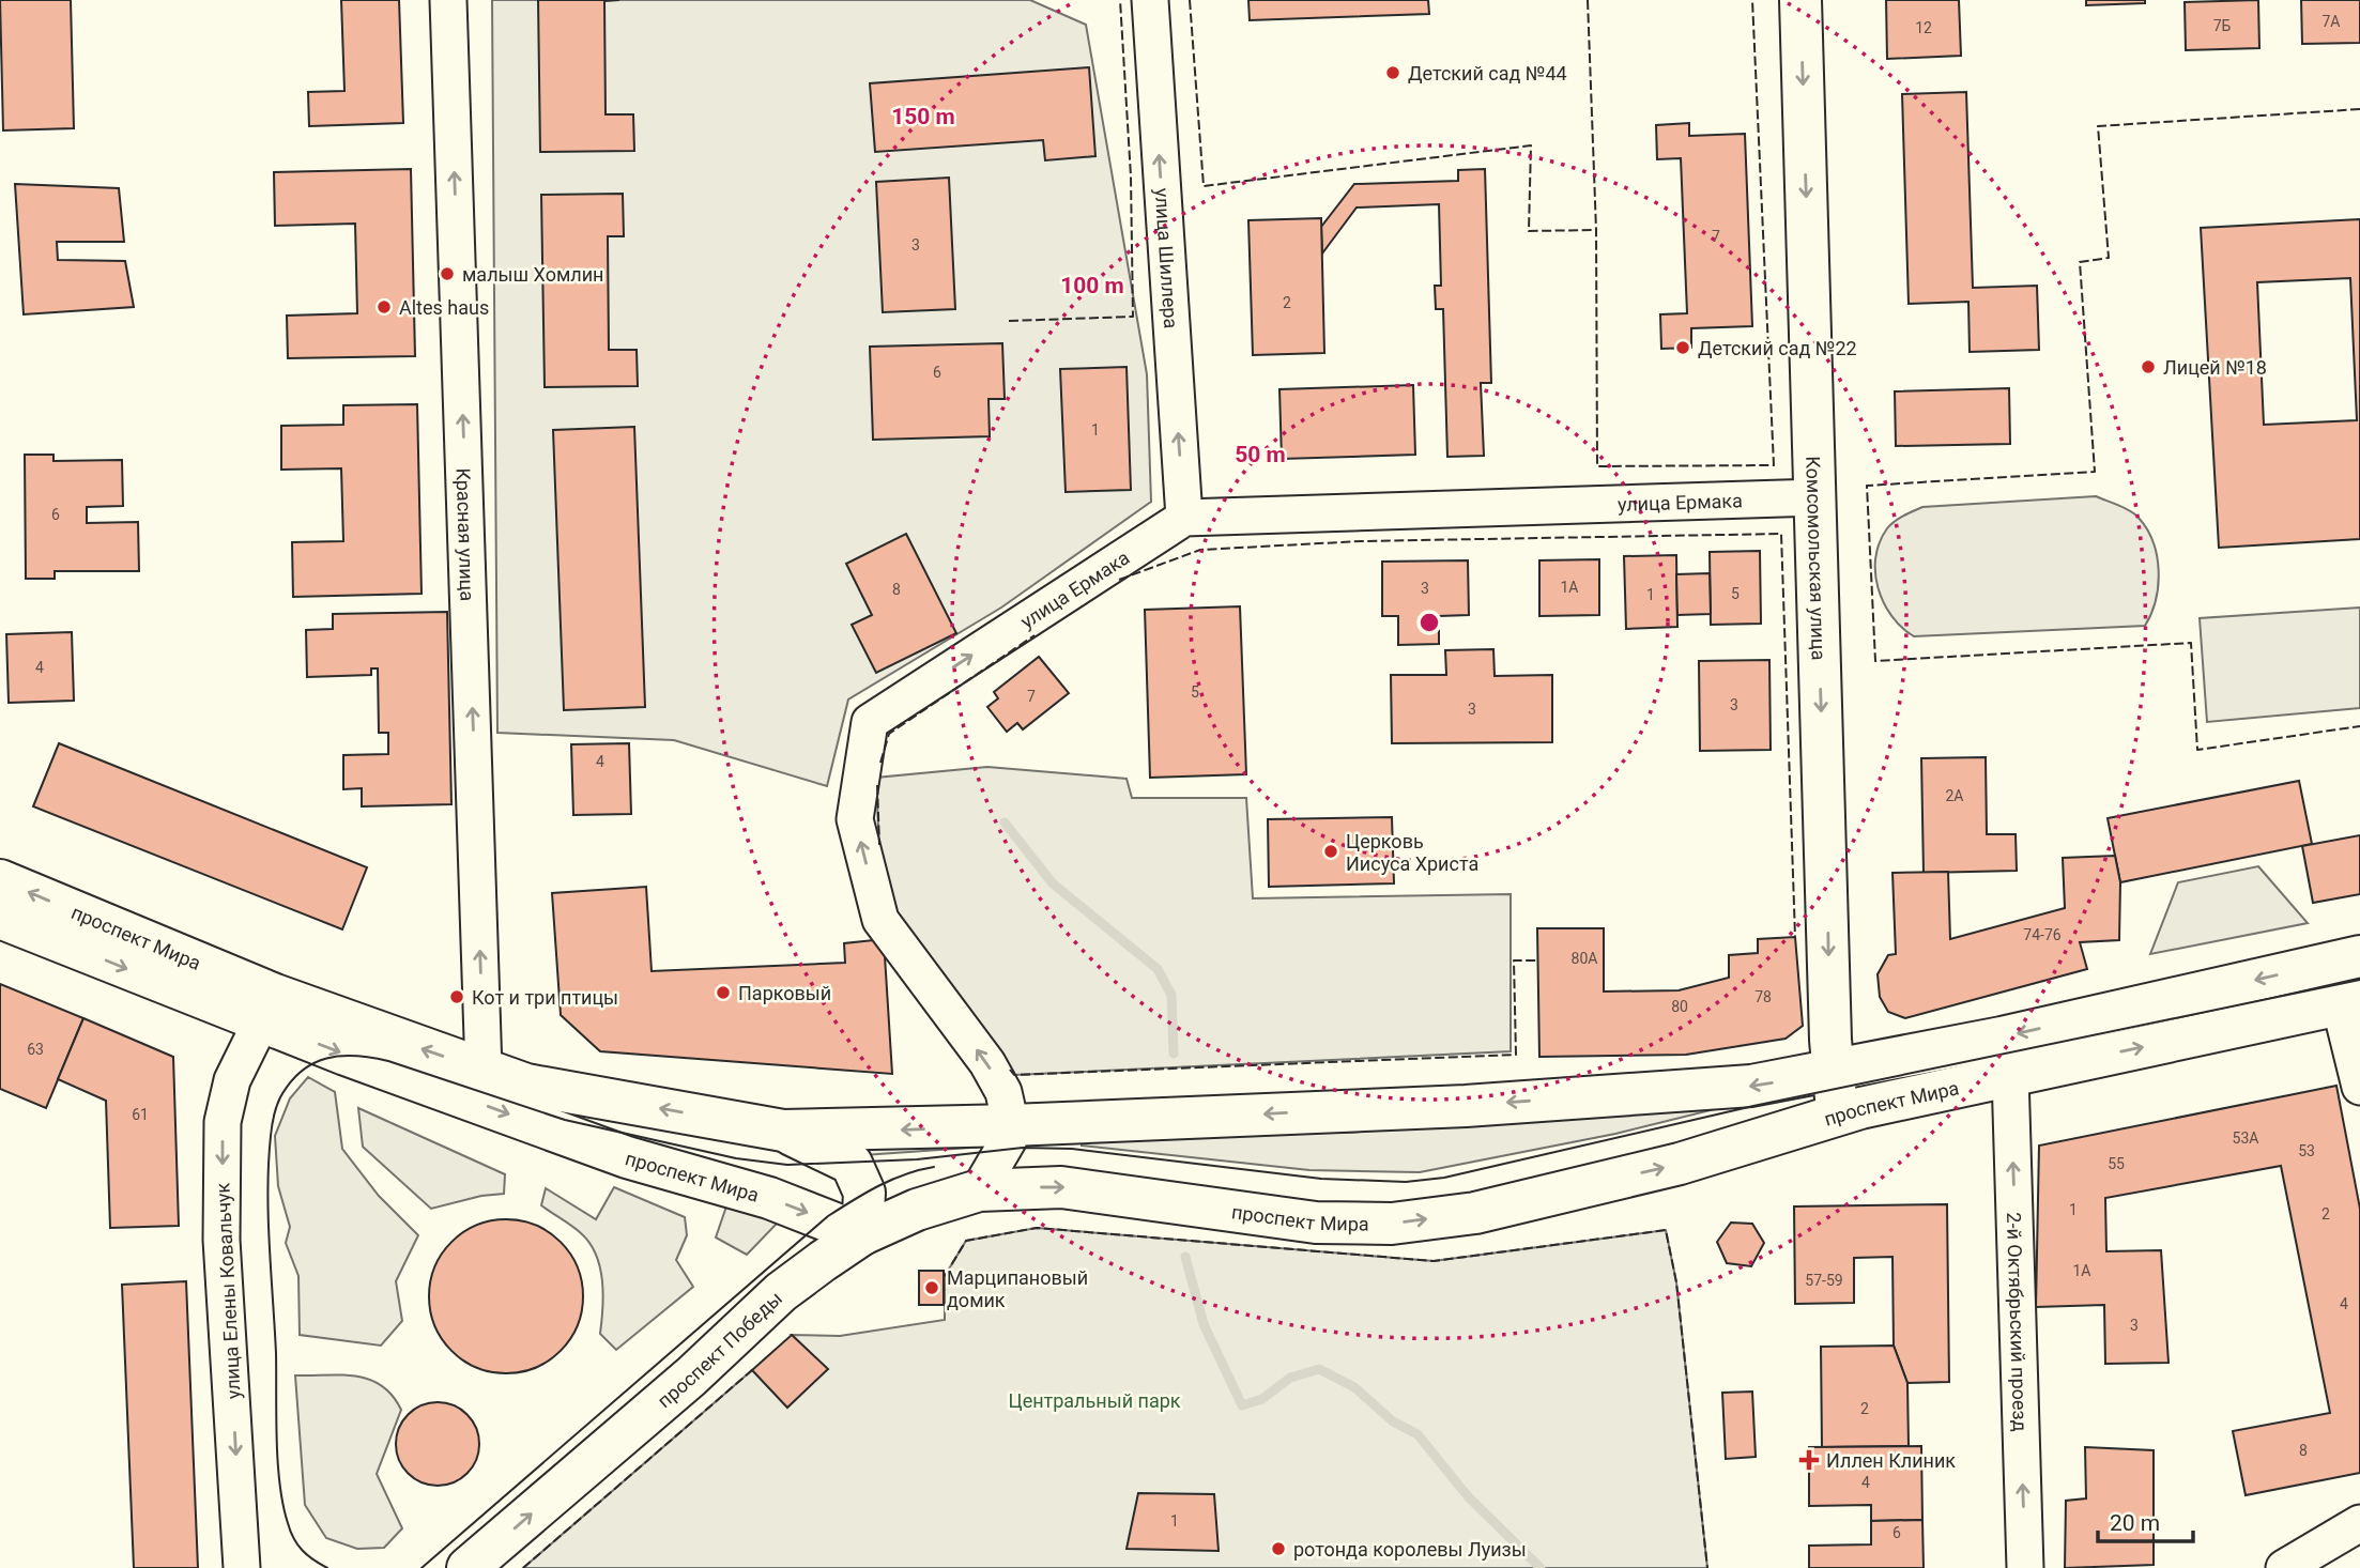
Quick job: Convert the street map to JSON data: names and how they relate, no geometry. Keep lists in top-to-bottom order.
{
  "streets": {
    "main road": ["Комсомольская улица", "проспект Мира", "проспект Победы"],
    "street": [
      "улица Шиллера",
      "улица Ермака",
      "Красная улица",
      "улица Елены Ковальчук",
      "2-й Октябрьский проезд"
    ]
  },
  "crossings": [
    ["улица Шиллера", "улица Ермака"],
    ["улица Ермака", "Комсомольская улица"],
    ["улица Ермака", "проспект Мира"],
    ["Красная улица", "проспект Мира"],
    ["Комсомольская улица", "проспект Мира"],
    ["проспект Мира", "улица Елены Ковальчук"],
    ["проспект Мира", "2-й Октябрьский проезд"],
    ["проспект Мира", "проспект Победы"]
  ],
  "one_way": [
    "улица Шиллера",
    "Красная улица",
    "Комсомольская улица",
    "улица Елены Ковальчук",
    "2-й Октябрьский проезд",
    "проспект Победы"
  ],
  "parks": ["Центральный парк"],
  "places": {
    "other": [
      "Детский сад №44",
      "малыш Хомлин",
      "Altes haus",
      "Детский сад №22",
      "Лицей №18",
      "Церковь Иисуса Христа",
      "Парковый",
      "Кот и три птицы",
      "Марципановый домик",
      "ротонда королевы Луизы"
    ],
    "health": ["Иллен Клиник"]
  },
  "house_numbers": [
    "7А",
    "7Б",
    "12",
    "7",
    "3",
    "2",
    "6",
    "1",
    "6",
    "1А",
    "3",
    "8",
    "5",
    "1",
    "4",
    "5",
    "7",
    "3",
    "3",
    "4",
    "2А",
    "74-76",
    "80А",
    "78",
    "80",
    "63",
    "61",
    "53А",
    "53",
    "55",
    "1",
    "2",
    "1А",
    "57-59",
    "4",
    "3",
    "2",
    "8",
    "4",
    "1",
    "6"
  ],
  "scale_bar": "20 m",
  "rings": ["150 m", "100 m", "50 m"]
}
